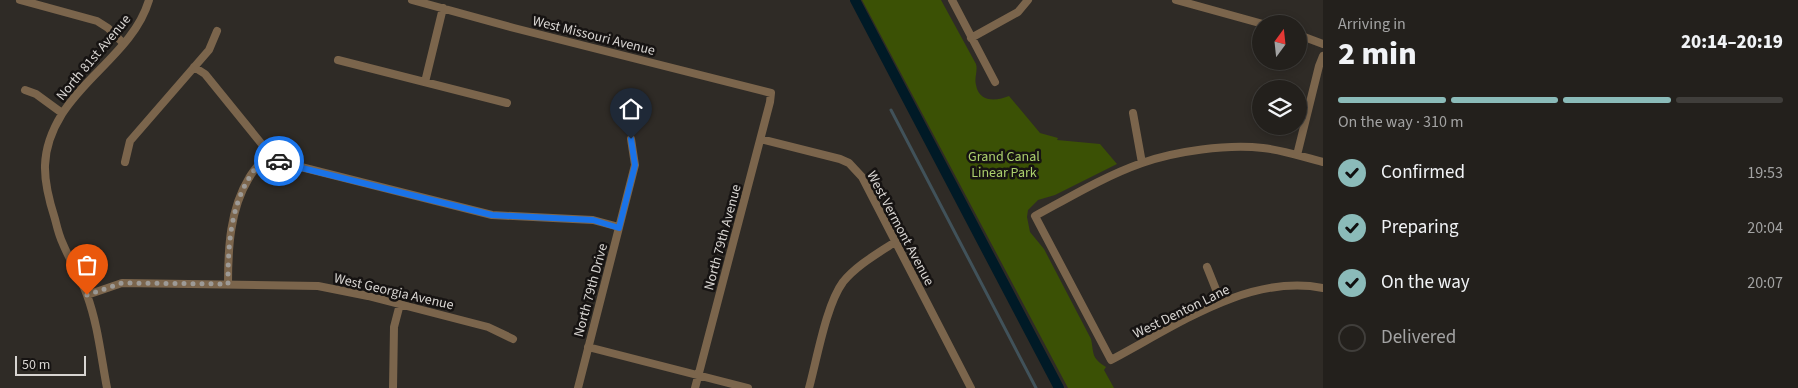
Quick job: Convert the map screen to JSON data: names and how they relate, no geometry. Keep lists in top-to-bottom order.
{
  "streets": {
    "street": [
      "West Missouri Avenue",
      "North 81st Avenue",
      "West Vermont Avenue",
      "North 79th Avenue",
      "North 79th Drive",
      "West Georgia Avenue",
      "West Denton Lane"
    ]
  },
  "crossings": [
    ["West Missouri Avenue", "North 79th Avenue"],
    ["North 81st Avenue", "West Georgia Avenue"],
    ["West Vermont Avenue", "North 79th Avenue"]
  ],
  "parks": ["Grand Canal Linear Park"],
  "scale_bar": "50 m",
  "north": "top",
  "page": {
    "heading": ["2 min", "Arriving in", "20:14–20:19"],
    "bar": "On the way · 310 m",
    "list": [
      ["Confirmed", "19:53"],
      ["Preparing", "20:04"],
      ["On the way", "20:07"],
      "Delivered"
    ],
    "scale": "50 m"
  }
}
